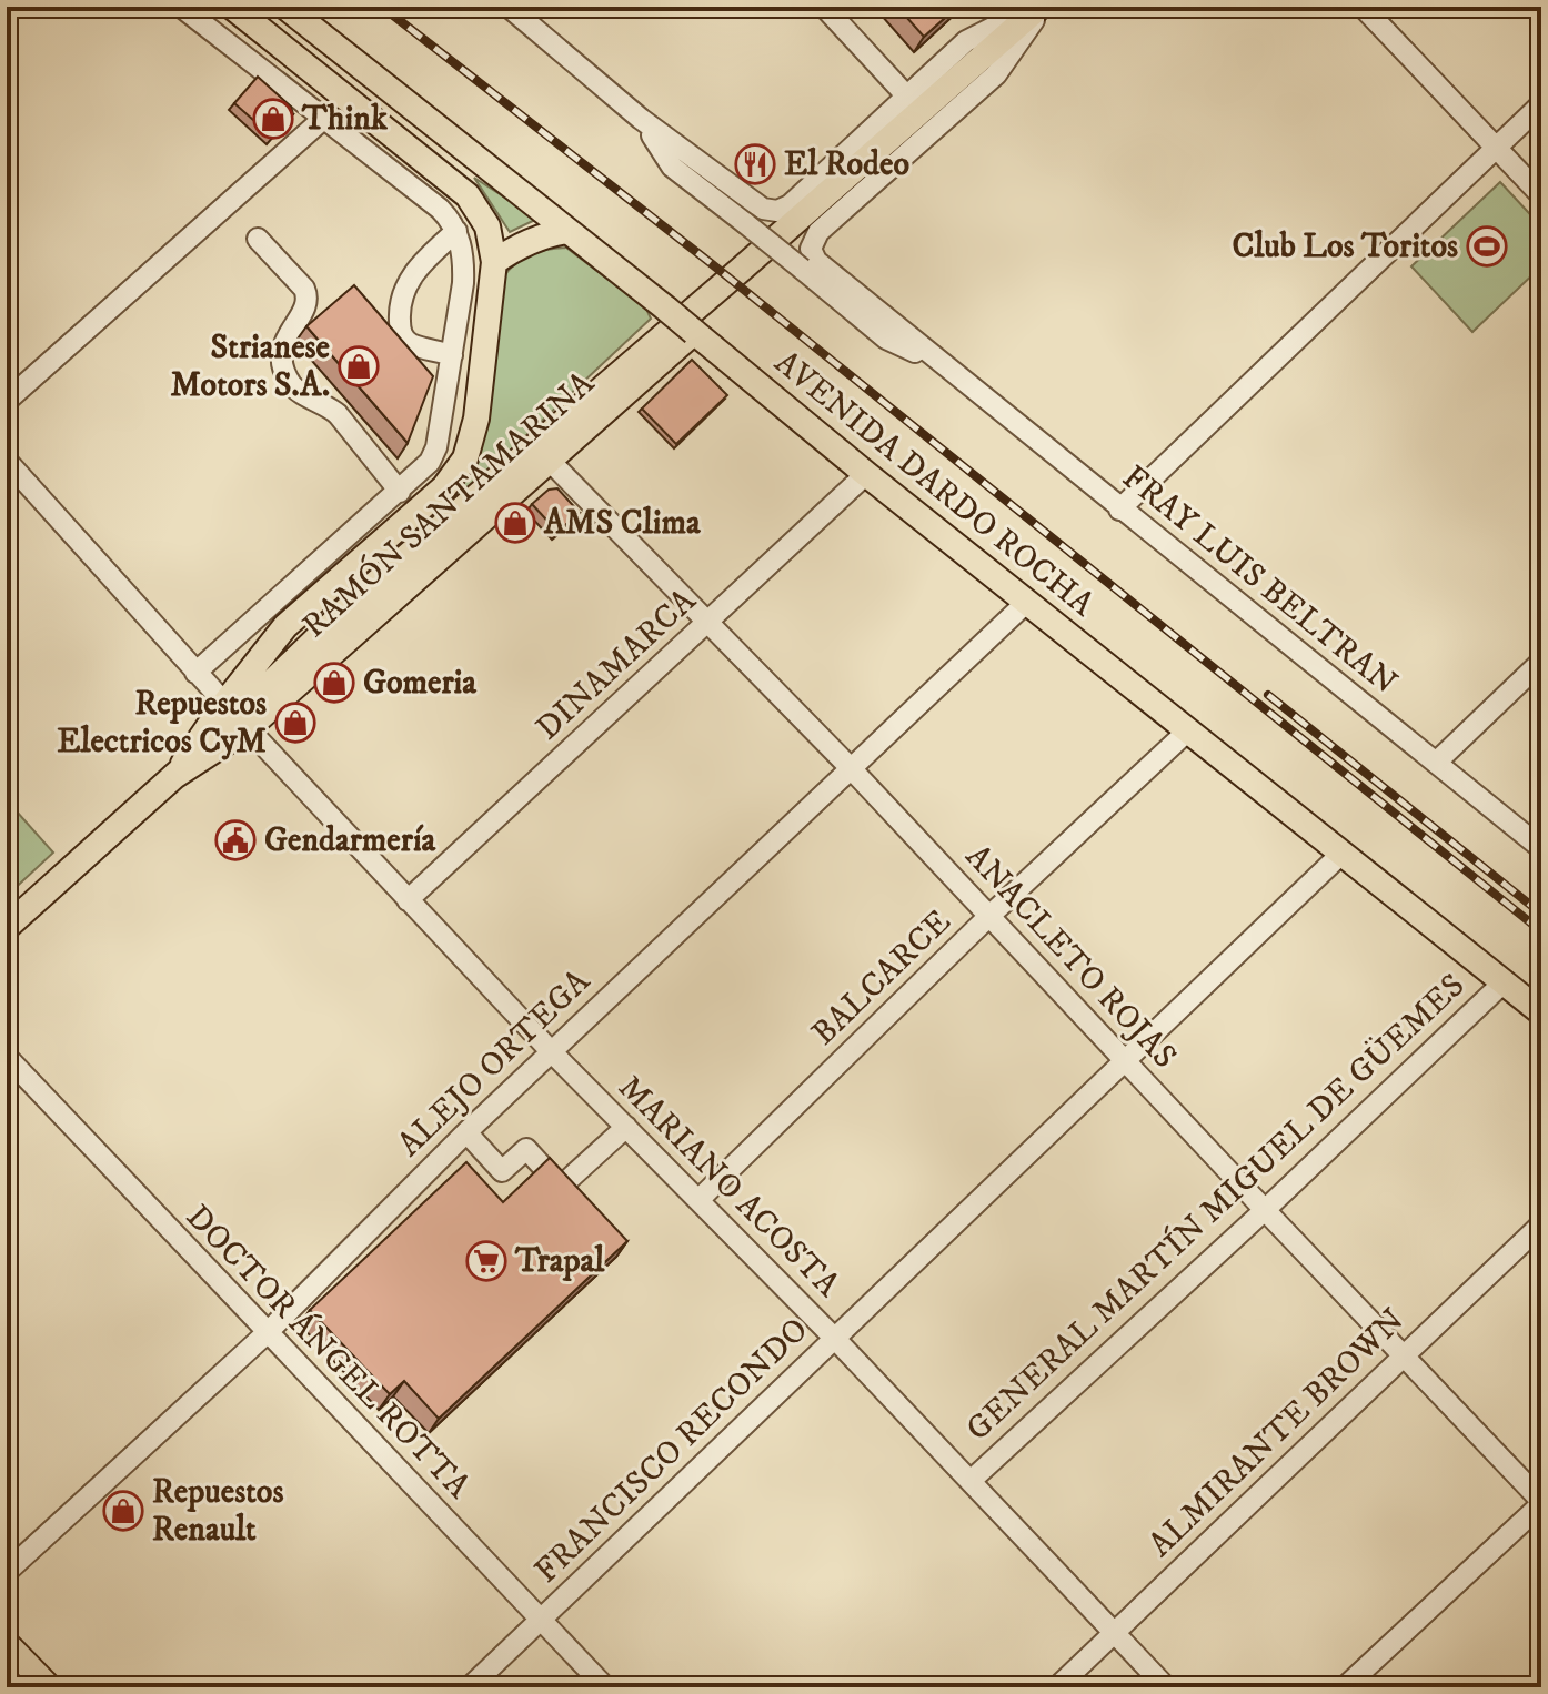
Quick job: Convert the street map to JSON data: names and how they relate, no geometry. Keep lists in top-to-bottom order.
{
  "streets": {
    "main road": ["AVENIDA DARDO ROCHA", "RAMÓN SANTAMARINA"],
    "street": [
      "FRAY LUIS BELTRAN",
      "DINAMARCA",
      "ANACLETO ROJAS",
      "BALCARCE",
      "ALEJO ORTEGA",
      "MARIANO ACOSTA",
      "GENERAL MARTÍN MIGUEL DE GÜEMES",
      "DOCTOR ÁNGEL ROTTA",
      "ALMIRANTE BROWN",
      "FRANCISCO RECONDO"
    ]
  },
  "crossings": [
    ["AVENIDA DARDO ROCHA", "RAMÓN SANTAMARINA"],
    ["AVENIDA DARDO ROCHA", "DINAMARCA"],
    ["AVENIDA DARDO ROCHA", "BALCARCE"],
    ["AVENIDA DARDO ROCHA", "ALEJO ORTEGA"],
    ["AVENIDA DARDO ROCHA", "GENERAL MARTÍN MIGUEL DE GÜEMES"],
    ["AVENIDA DARDO ROCHA", "FRANCISCO RECONDO"],
    ["RAMÓN SANTAMARINA", "FRAY LUIS BELTRAN"],
    ["RAMÓN SANTAMARINA", "ANACLETO ROJAS"],
    ["RAMÓN SANTAMARINA", "MARIANO ACOSTA"],
    ["DINAMARCA", "ANACLETO ROJAS"],
    ["DINAMARCA", "MARIANO ACOSTA"],
    ["ANACLETO ROJAS", "BALCARCE"],
    ["ANACLETO ROJAS", "ALEJO ORTEGA"],
    ["ANACLETO ROJAS", "GENERAL MARTÍN MIGUEL DE GÜEMES"],
    ["ANACLETO ROJAS", "ALMIRANTE BROWN"],
    ["ANACLETO ROJAS", "FRANCISCO RECONDO"],
    ["BALCARCE", "MARIANO ACOSTA"],
    ["ALEJO ORTEGA", "MARIANO ACOSTA"],
    ["ALEJO ORTEGA", "DOCTOR ÁNGEL ROTTA"],
    ["MARIANO ACOSTA", "GENERAL MARTÍN MIGUEL DE GÜEMES"],
    ["MARIANO ACOSTA", "ALMIRANTE BROWN"],
    ["MARIANO ACOSTA", "FRANCISCO RECONDO"],
    ["DOCTOR ÁNGEL ROTTA", "FRANCISCO RECONDO"]
  ],
  "places": {
    "shop": [
      "Think",
      "Strianese Motors S.A.",
      "AMS Clima",
      "Gomeria",
      "Repuestos Electricos CyM",
      "Repuestos Renault"
    ],
    "restaurant": ["El Rodeo"],
    "sports": ["Club Los Toritos"],
    "public building": ["Gendarmería"],
    "supermarket": ["Trapal"]
  }
}
